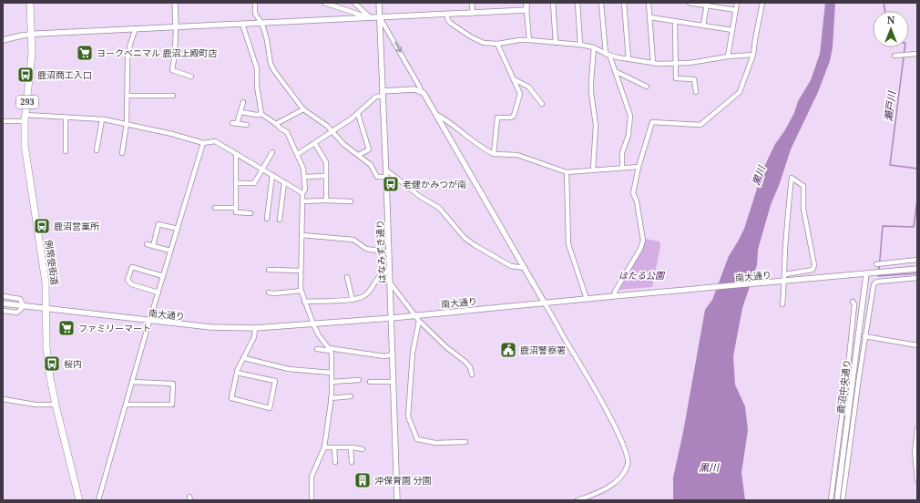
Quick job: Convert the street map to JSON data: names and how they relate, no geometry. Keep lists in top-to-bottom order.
{
  "streets": {
    "highway": ["293", "例幣使街道"],
    "street": ["はなみずき通り", "南大通り", "鹿沼中央通り"]
  },
  "crossings": [
    ["はなみずき通り", "南大通り"],
    ["例幣使街道", "南大通り"],
    ["南大通り", "鹿沼中央通り"]
  ],
  "water": ["瀬戸川", "黒川"],
  "parks": ["ほたる公園"],
  "places": {
    "supermarket": ["ヨークベニマル 鹿沼上殿町店", "ファミリーマート"],
    "bus stop": [
      "鹿沼商工入口",
      "老健かみつが南",
      "鹿沼営業所",
      "桜内"
    ],
    "public building": ["鹿沼警察署"],
    "building": ["沖保育園 分園"]
  },
  "north": "top"
}
